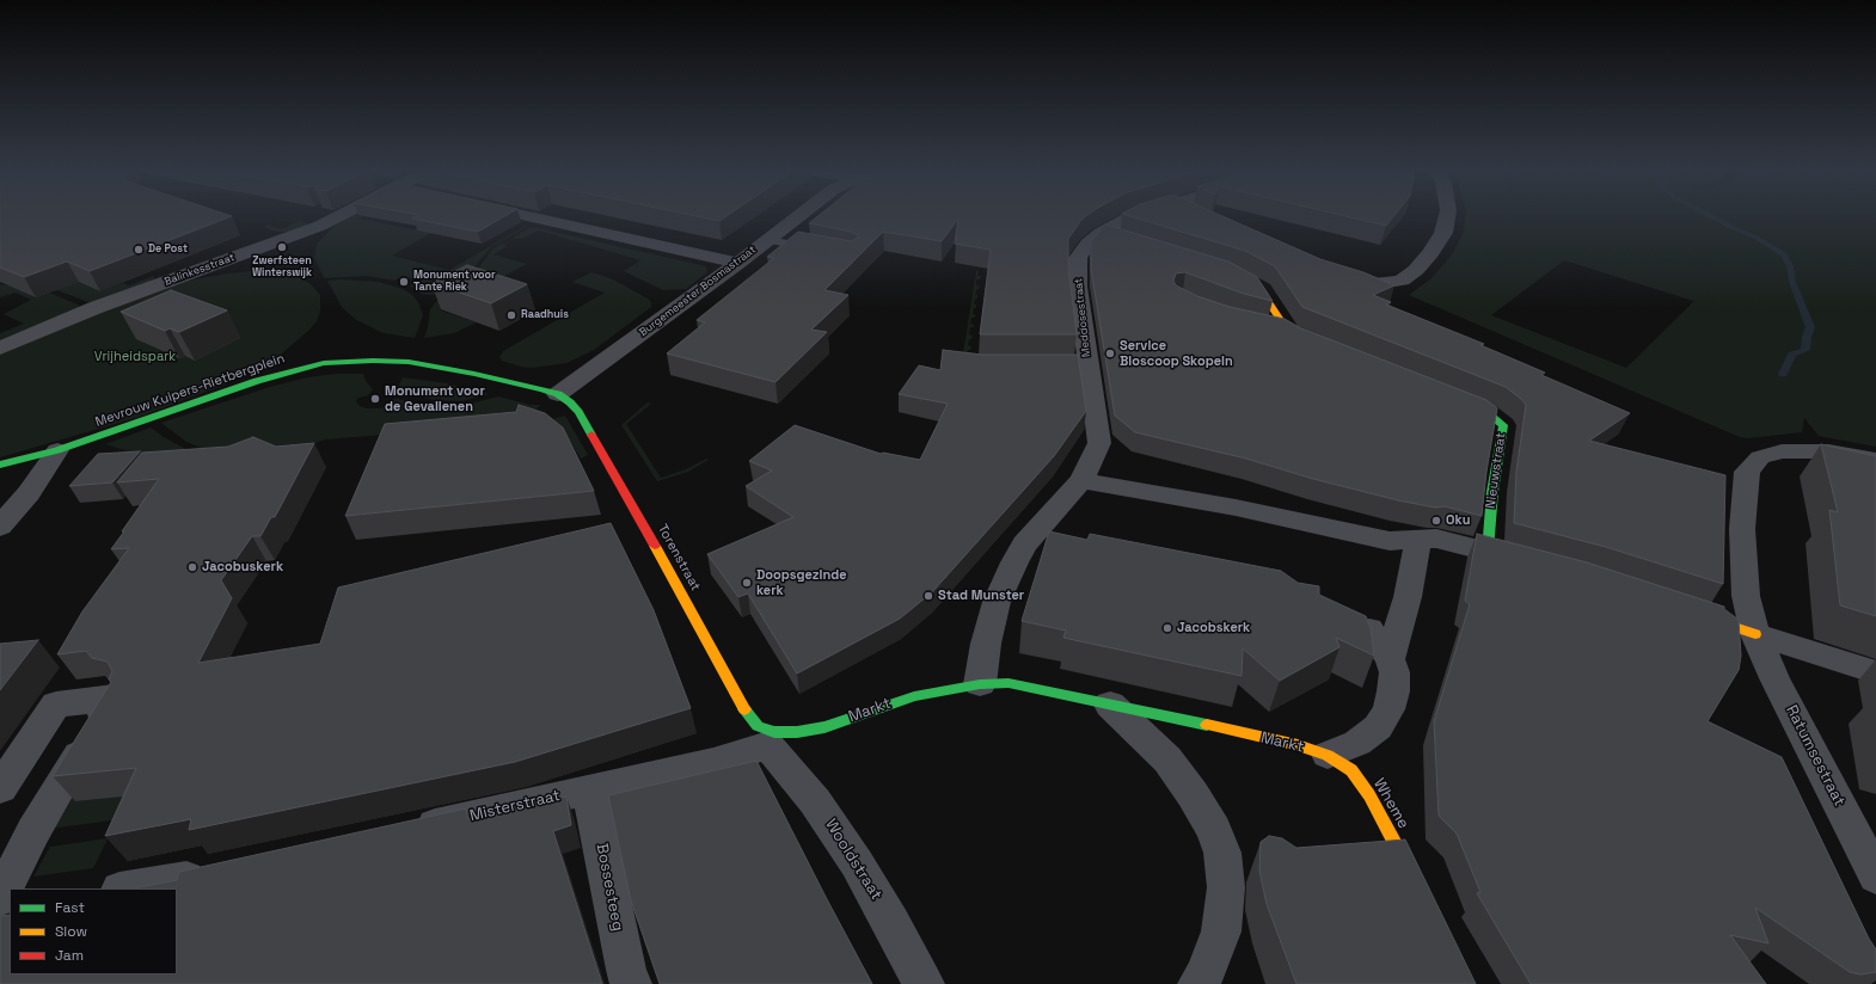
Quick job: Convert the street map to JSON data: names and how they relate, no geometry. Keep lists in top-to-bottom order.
{
  "streets": {
    "street": [
      "Balinkesstraat",
      "Burgemeester Bosmastraat",
      "Meddosestraat",
      "Mevrouw Kuipers-Rietbergplein",
      "Nieuwstraat",
      "Torenstraat",
      "Markt",
      "Ratumsestraat",
      "Wheme",
      "Misterstraat",
      "Wooldstraat",
      "Bossesteeg"
    ]
  },
  "crossings": [
    ["Burgemeester Bosmastraat", "Mevrouw Kuipers-Rietbergplein"],
    ["Burgemeester Bosmastraat", "Torenstraat"],
    ["Mevrouw Kuipers-Rietbergplein", "Torenstraat"],
    ["Torenstraat", "Markt"],
    ["Torenstraat", "Misterstraat"],
    ["Torenstraat", "Wooldstraat"],
    ["Markt", "Wheme"],
    ["Markt", "Misterstraat"],
    ["Markt", "Wooldstraat"],
    ["Misterstraat", "Wooldstraat"],
    ["Misterstraat", "Bossesteeg"]
  ],
  "parks": ["Vrijheidspark"],
  "places": [
    "Zwerfsteen Winterswijk",
    "De Post",
    "Monument voor Tante Riek",
    "Raadhuis",
    "Service Bioscoop Skopein",
    "Monument voor de Gevallenen",
    "Oku",
    "Jacobuskerk",
    "Doopsgezinde kerk",
    "Stad Munster",
    "Jacobskerk"
  ],
  "legend": ["Fast", "Slow", "Jam"]
}
